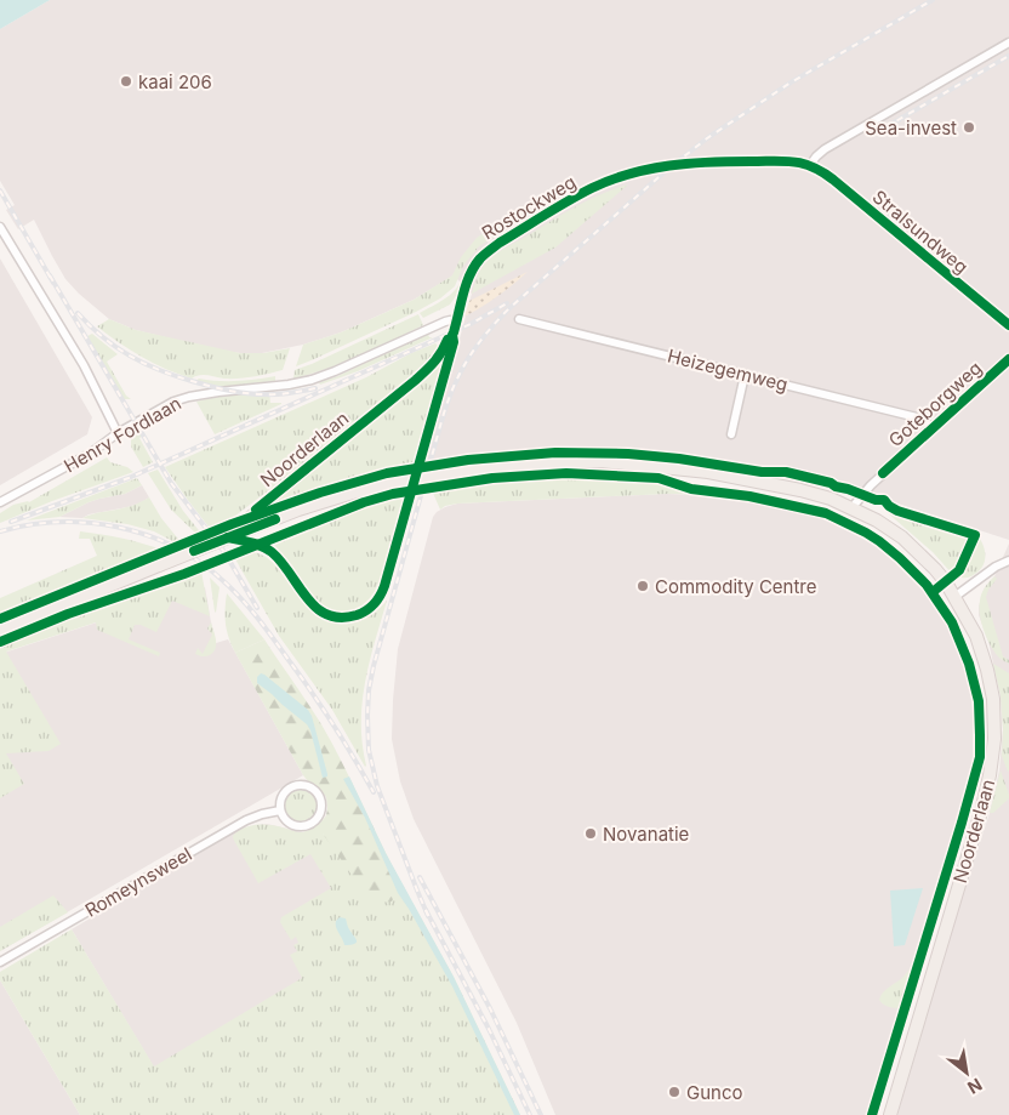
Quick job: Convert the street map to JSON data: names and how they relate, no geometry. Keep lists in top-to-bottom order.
{
  "streets": {
    "main road": ["Noorderlaan"],
    "street": [
      "Rostockweg",
      "Stralsundweg",
      "Heizegemweg",
      "Goteborgweg",
      "Henry Fordlaan",
      "Romeynsweel"
    ]
  },
  "crossings": [
    ["Rostockweg", "Stralsundweg"],
    ["Rostockweg", "Henry Fordlaan"],
    ["Rostockweg", "Noorderlaan"],
    ["Heizegemweg", "Goteborgweg"],
    ["Goteborgweg", "Noorderlaan"]
  ],
  "places": [
    "kaai 206",
    "Sea-invest",
    "Commodity Centre",
    "Novanatie",
    "Gunco"
  ],
  "north": "bottom right"
}
